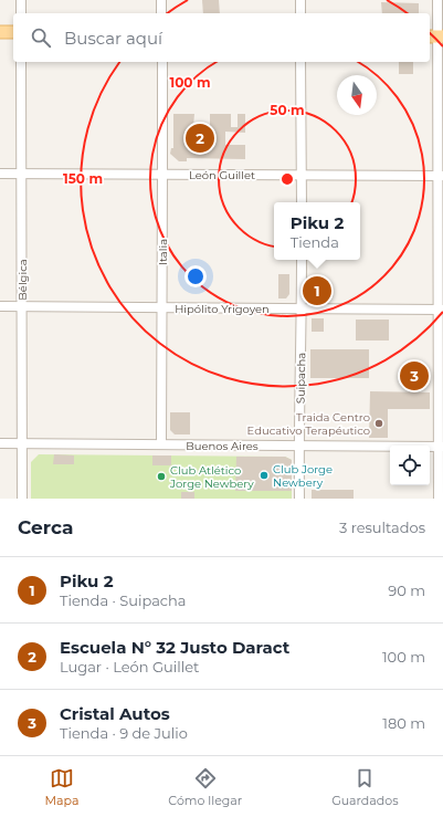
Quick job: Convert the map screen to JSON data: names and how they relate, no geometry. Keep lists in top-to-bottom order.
{
  "streets": {
    "street": [
      "León Guillet",
      "Italia",
      "Bélgica",
      "Hipólito Yrigoyen",
      "Suipacha",
      "Buenos Aires"
    ]
  },
  "crossings": [
    ["León Guillet", "Italia"],
    ["León Guillet", "Bélgica"],
    ["Italia", "Hipólito Yrigoyen"],
    ["Italia", "Buenos Aires"],
    ["Bélgica", "Hipólito Yrigoyen"],
    ["Bélgica", "Buenos Aires"],
    ["Hipólito Yrigoyen", "Suipacha"],
    ["Suipacha", "Buenos Aires"]
  ],
  "places": ["Traida Centro Educativo Terapéutico", "Club Jorge Newbery", "Club Atlético Jorge Newbery"],
  "north": "bottom",
  "page": {
    "search": "Buscar aquí",
    "pins": ["2", "1", "3"],
    "popup": ["Piku 2", "Tienda"],
    "heading": ["Cerca", "3 resultados"],
    "list": [
      {
        "mark": "1",
        "name": "Piku 2",
        "note": "Tienda · Suipacha",
        "value": "90 m"
      },
      {
        "mark": "2",
        "name": "Escuela N° 32 Justo Daract",
        "note": "Lugar · León Guillet",
        "value": "100 m"
      },
      {
        "mark": "3",
        "name": "Cristal Autos",
        "note": "Tienda · 9 de Julio",
        "value": "180 m"
      }
    ],
    "nav": ["Mapa", "Cómo llegar", "Guardados"]
  },
  "rings": ["100 m", "50 m", "150 m"]
}
